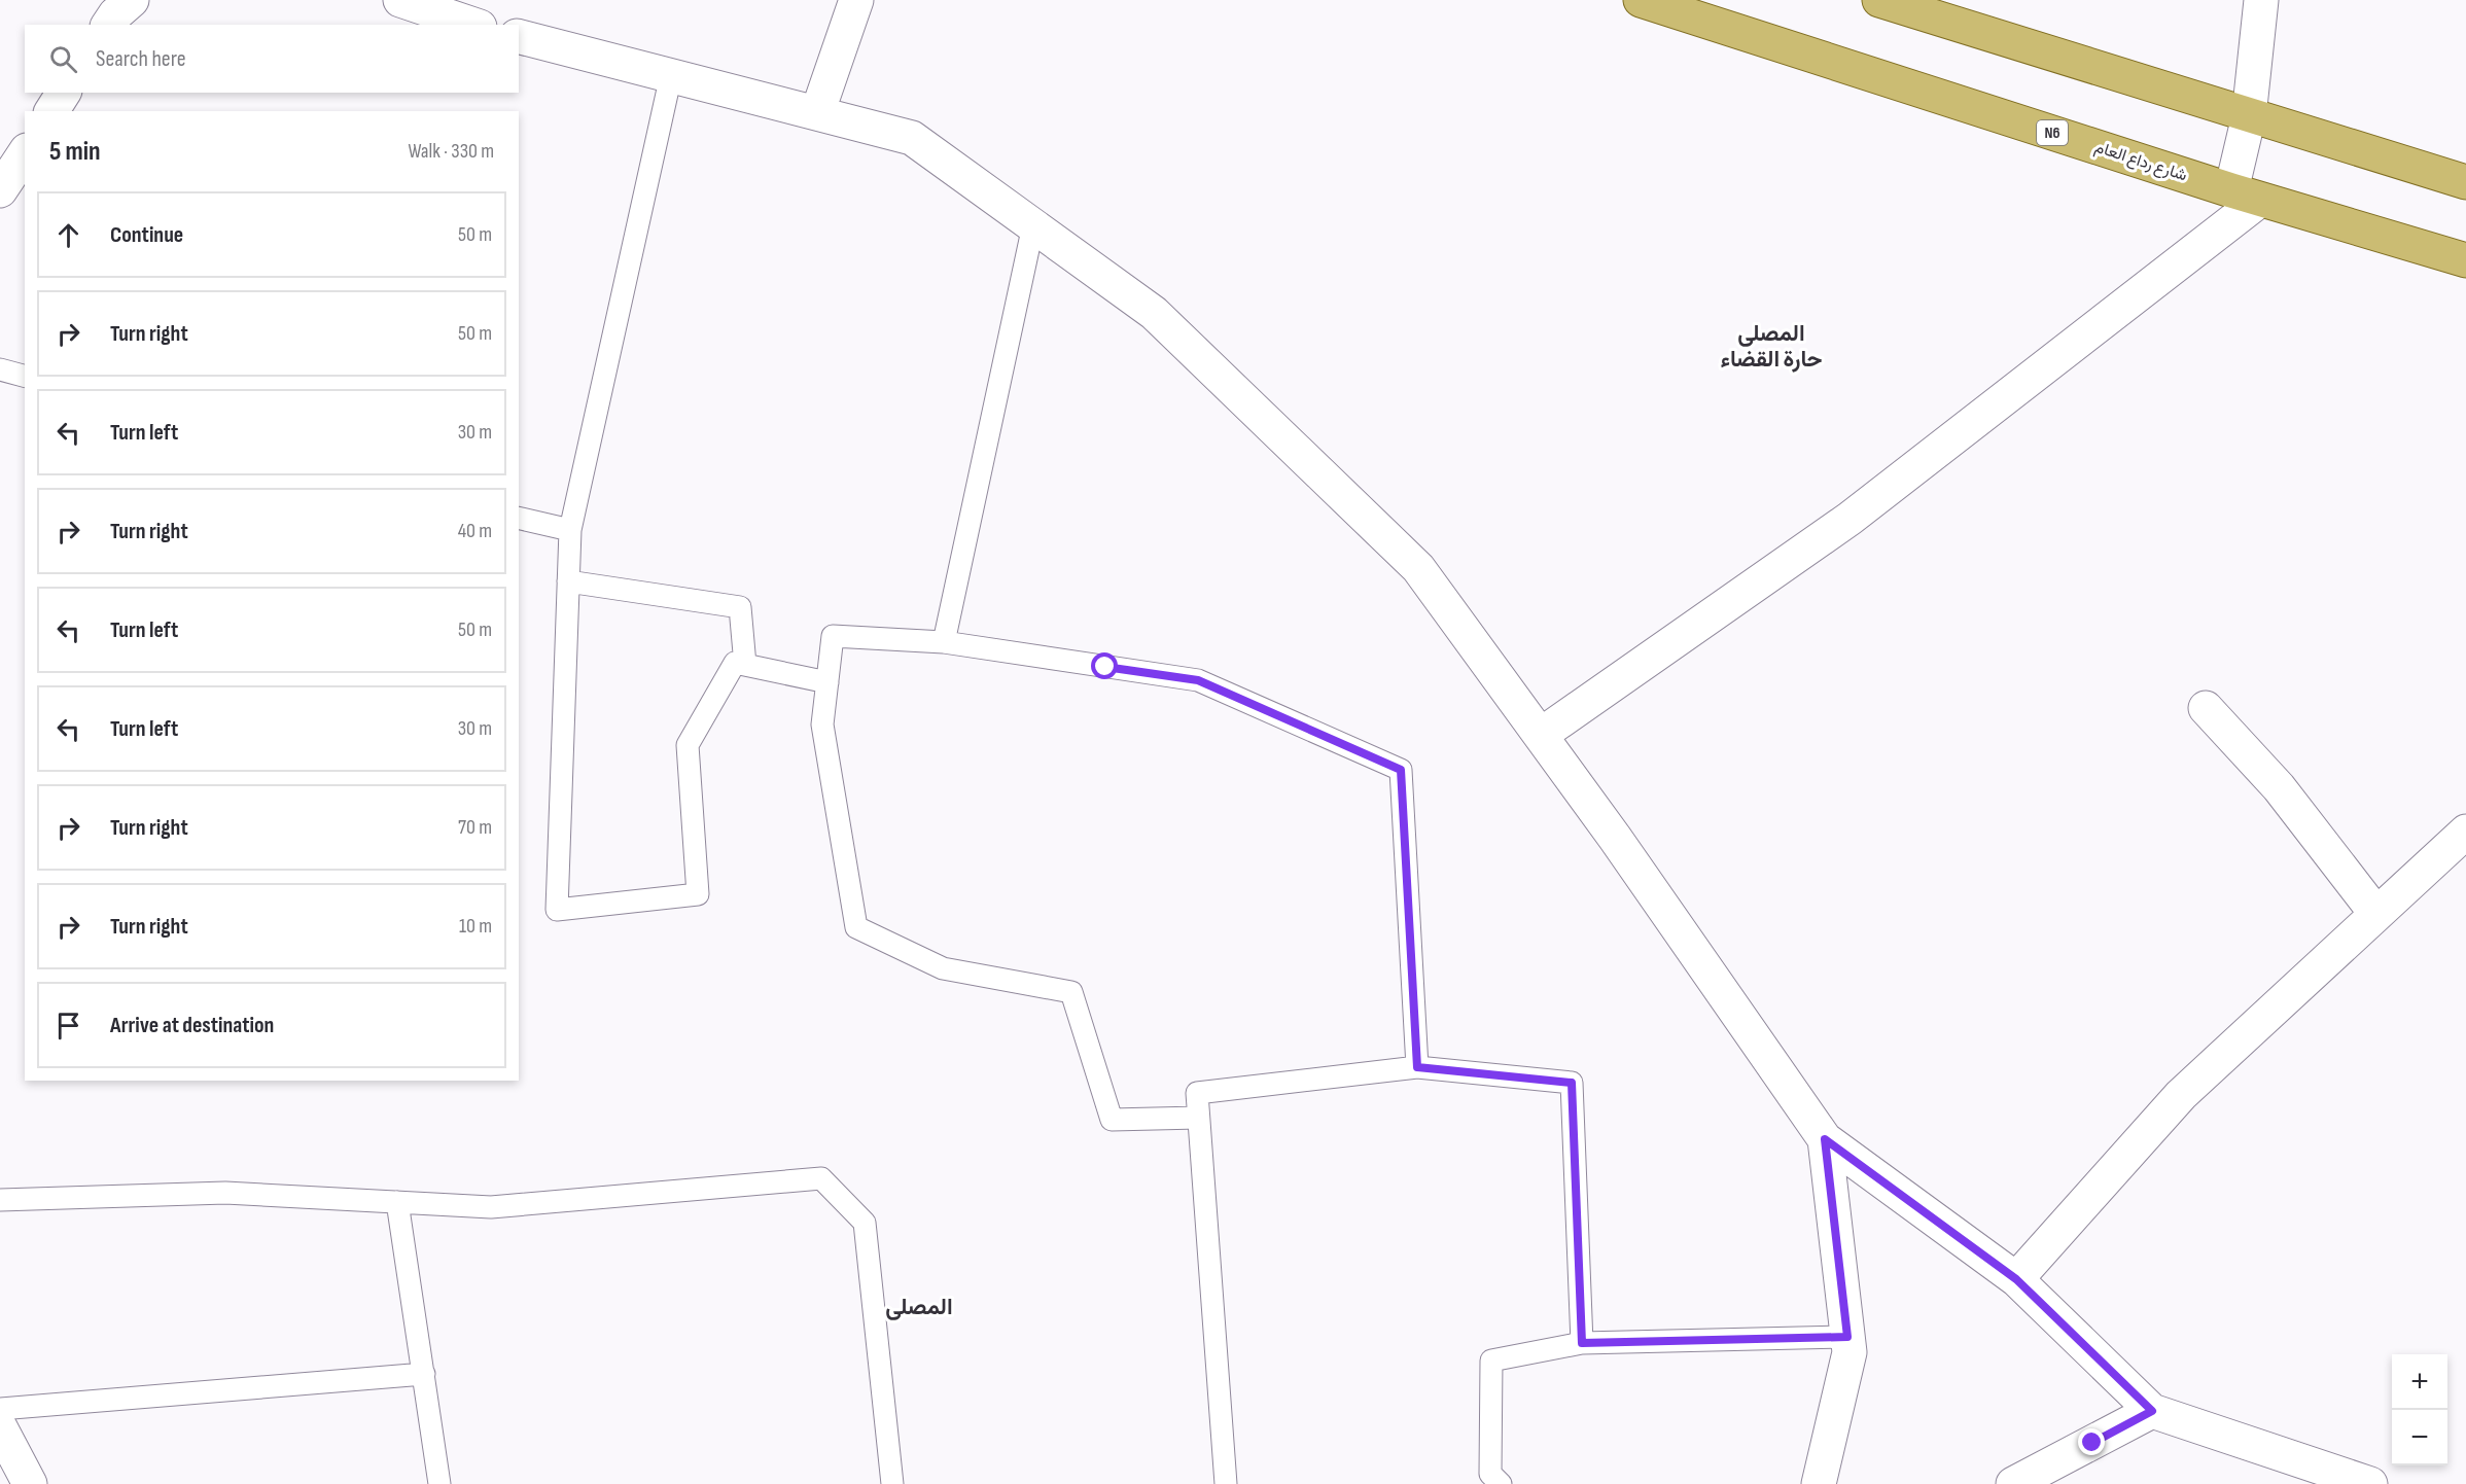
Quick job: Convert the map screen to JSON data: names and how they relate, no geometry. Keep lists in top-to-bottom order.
{
  "streets": {
    "main road": ["N6", "شارع رداع العام"]
  },
  "districts": ["المصلى حارة القضاء", "المصلى"],
  "page": {
    "search": "Search here",
    "heading": ["5 min", "Walk · 330 m"],
    "list": [
      ["Continue", "50 m"],
      ["Turn right", "50 m"],
      ["Turn left", "30 m"],
      ["Turn right", "40 m"],
      ["Turn left", "50 m"],
      ["Turn left", "30 m"],
      ["Turn right", "70 m"],
      ["Turn right", "10 m"],
      "Arrive at destination"
    ],
    "map_buttons": ["+", "−"]
  }
}
